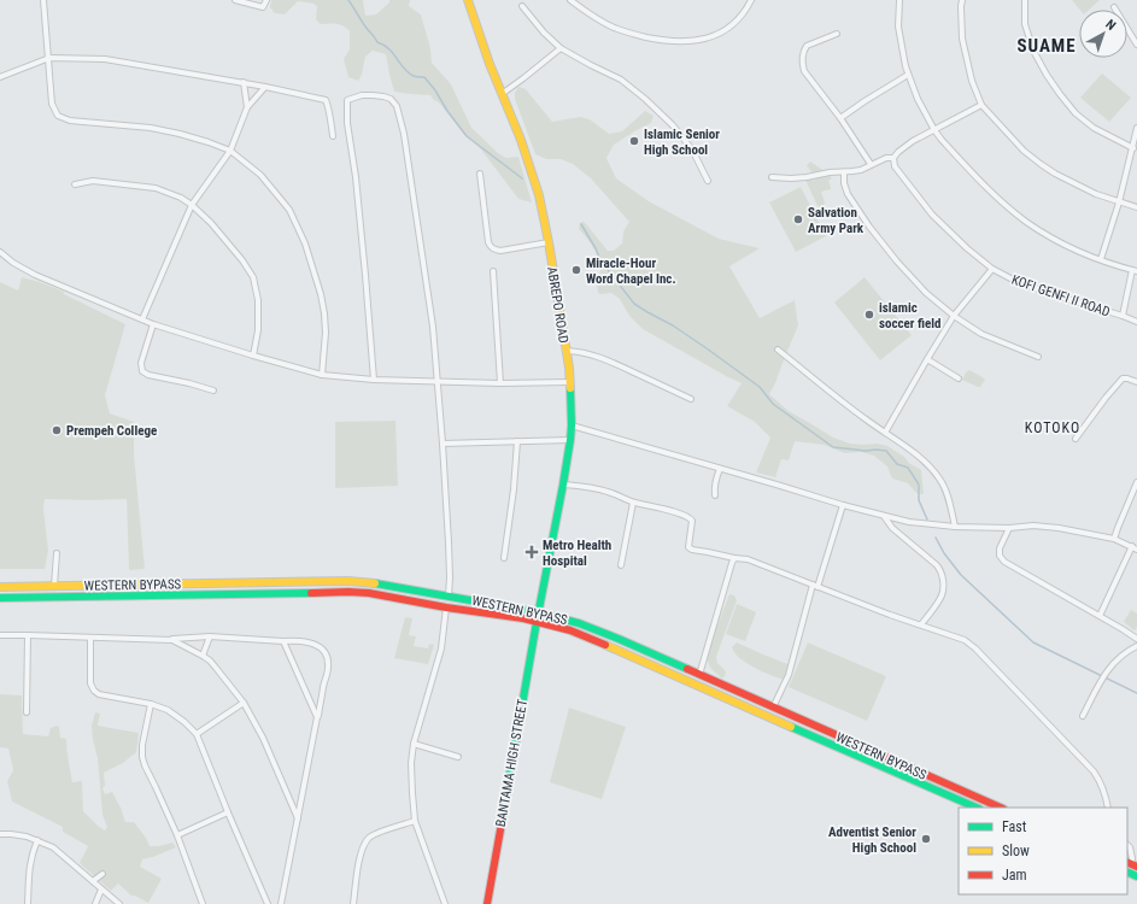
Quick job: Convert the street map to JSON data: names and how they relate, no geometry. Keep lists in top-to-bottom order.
{
  "streets": {
    "main road": ["ABREPO ROAD", "WESTERN BYPASS", "BANTAMA HIGH STREET"],
    "street": ["KOFI GENFI II ROAD"]
  },
  "crossings": [
    ["ABREPO ROAD", "WESTERN BYPASS"],
    ["ABREPO ROAD", "BANTAMA HIGH STREET"],
    ["WESTERN BYPASS", "BANTAMA HIGH STREET"]
  ],
  "districts": ["SUAME", "KOTOKO"],
  "places": {
    "other": [
      "Islamic Senior High School",
      "Salvation Army Park",
      "Miracle-Hour Word Chapel Inc.",
      "islamic soccer field",
      "Prempeh College",
      "Adventist Senior High School"
    ],
    "health": ["Metro Health Hospital"]
  },
  "legend": ["Fast", "Slow", "Jam"],
  "north": "top right"
}
